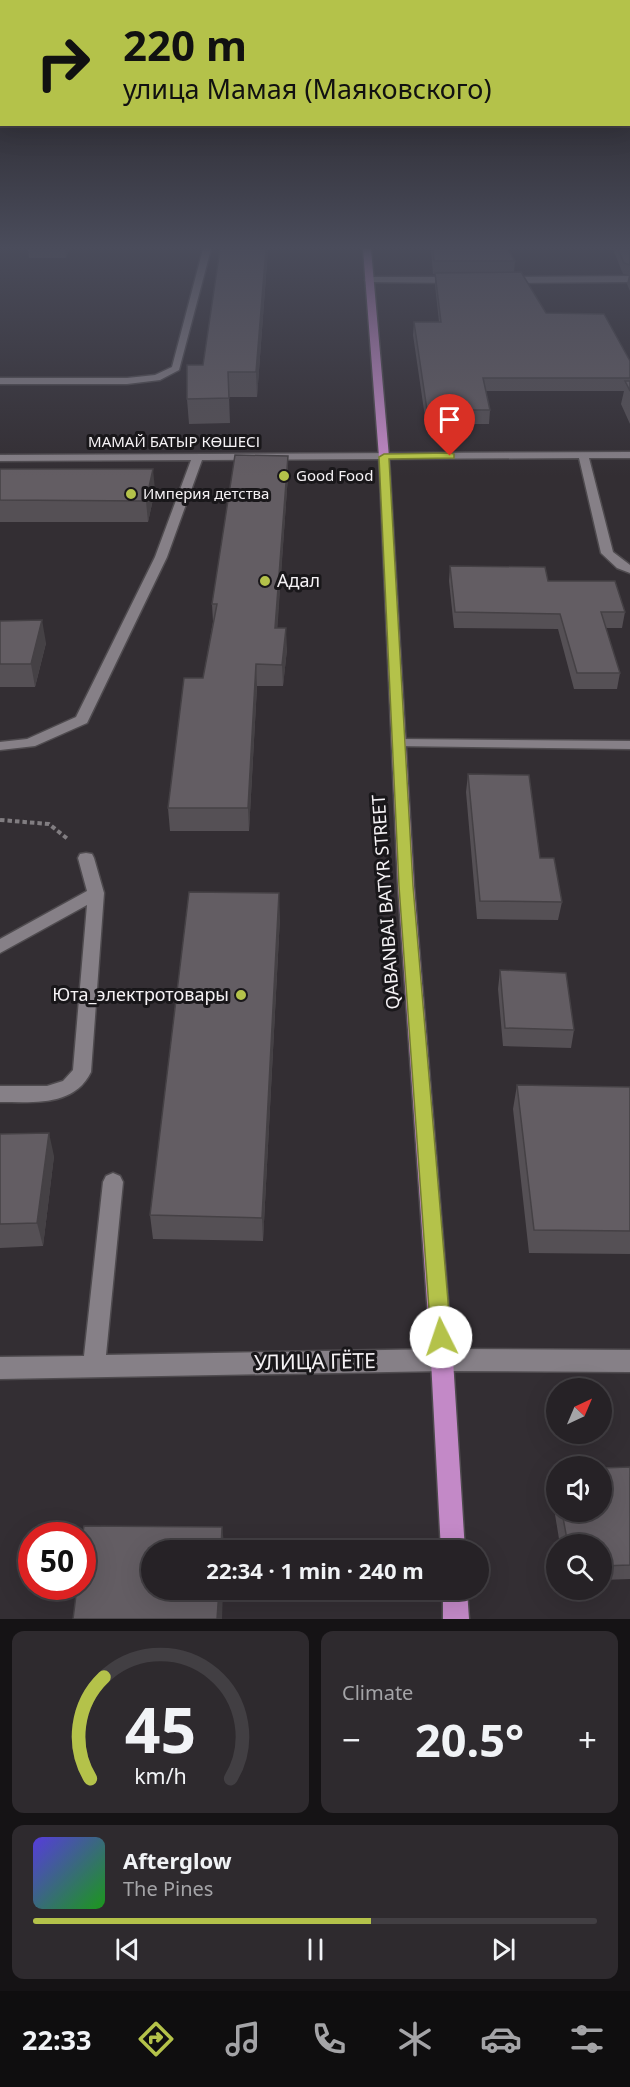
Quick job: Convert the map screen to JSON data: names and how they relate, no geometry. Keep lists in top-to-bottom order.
{
  "streets": {
    "main road": ["QABANBAI BATYR STREET"],
    "street": ["МАМАЙ БАТЫР КӨШЕСІ", "УЛИЦА ГЁТЕ"]
  },
  "crossings": [
    ["МАМАЙ БАТЫР КӨШЕСІ", "QABANBAI BATYR STREET"],
    ["QABANBAI BATYR STREET", "УЛИЦА ГЁТЕ"]
  ],
  "places": [
    "Good Food",
    "Империя детства",
    "Адал",
    "Юта_электротовары"
  ],
  "north": "top right",
  "page": {
    "turn": ["220 m", "улица Мамая (Маяковского)"],
    "limit": "50",
    "trip": "22:34 · 1 min · 240 m",
    "tile": "Climate",
    "heat": ["−", "20.5°", "+"],
    "song": ["Afterglow", "The Pines"],
    "tabs": "22:33",
    "gauge": ["45", "km/h"]
  }
}
